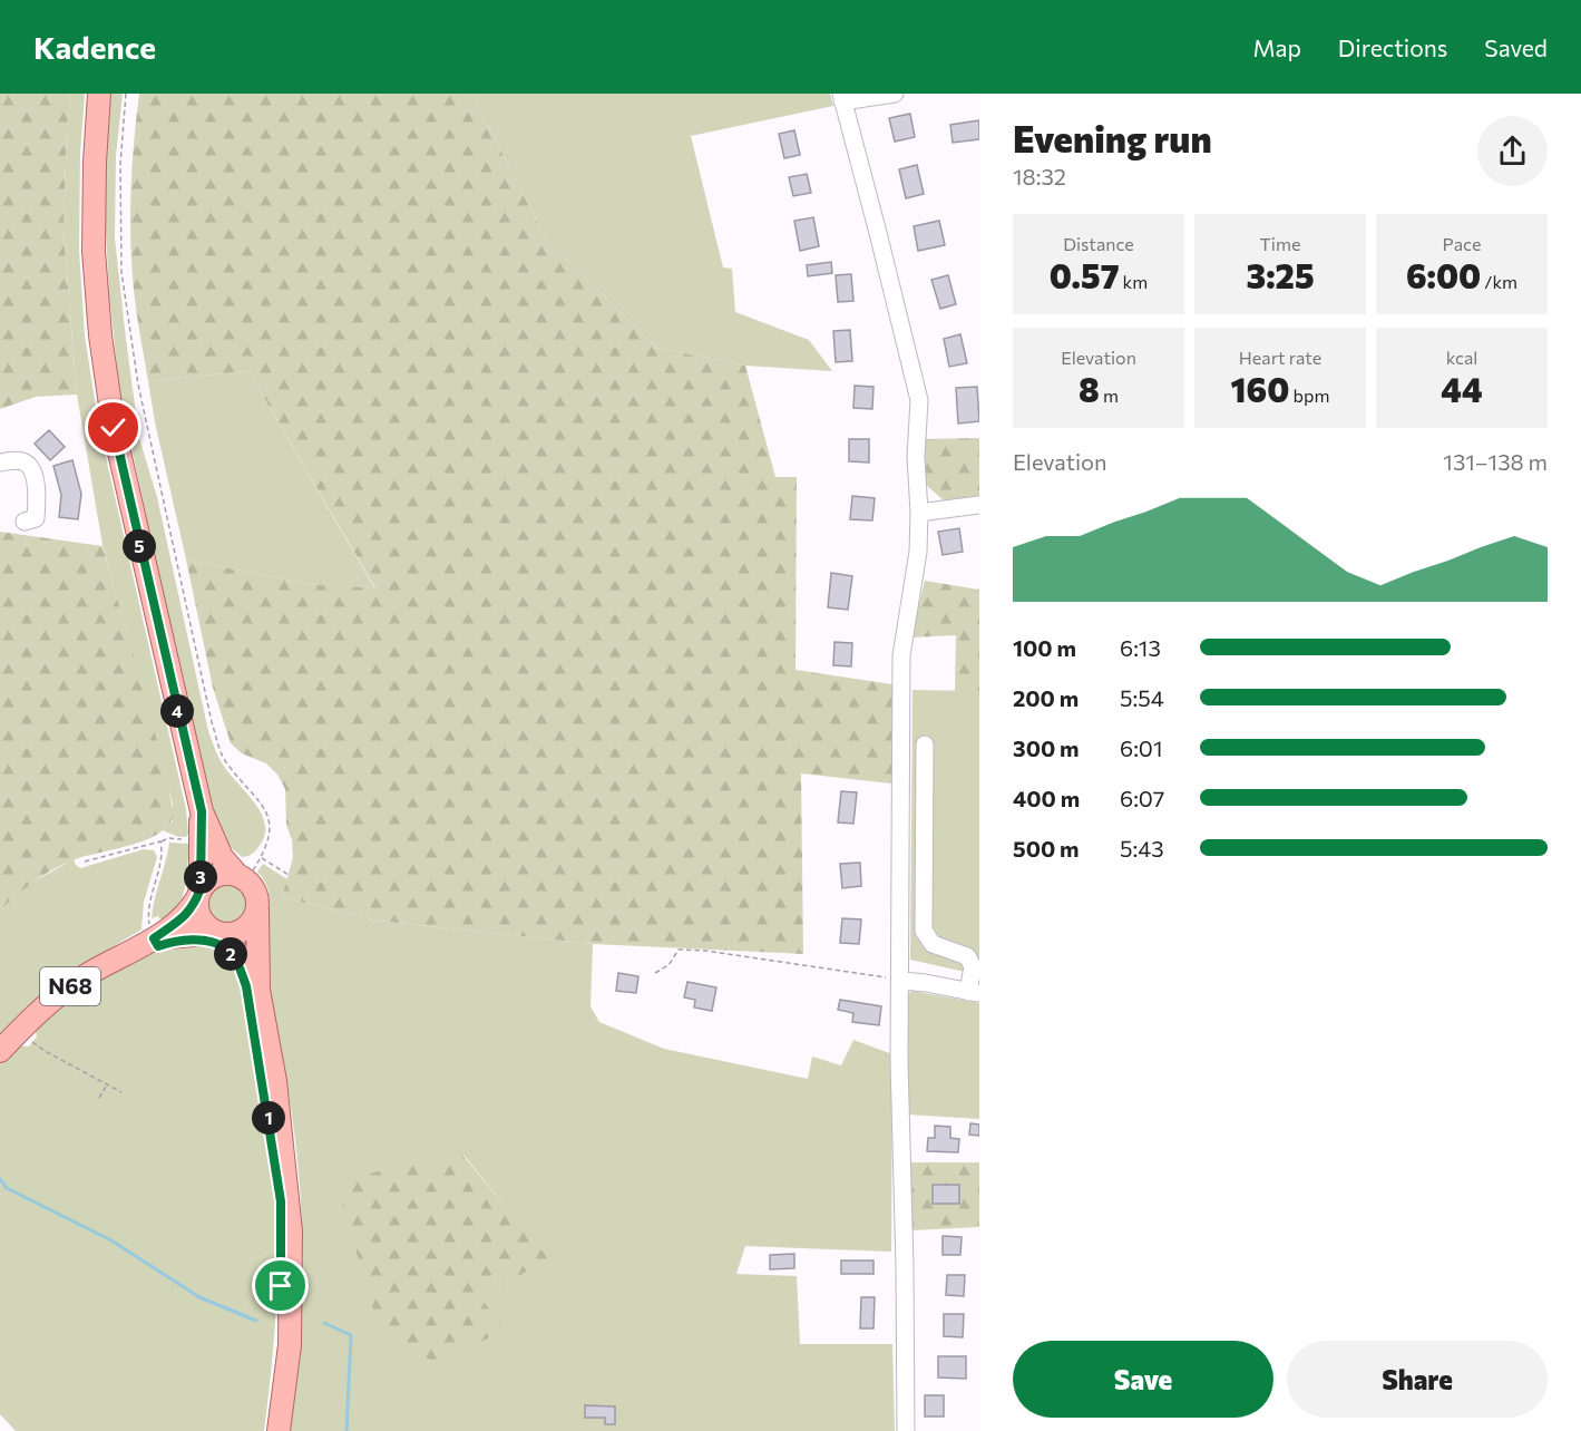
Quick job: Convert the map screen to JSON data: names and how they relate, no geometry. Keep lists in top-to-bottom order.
{
  "streets": {
    "main road": ["N68"]
  },
  "page": {
    "header": "Kadence",
    "nav": ["Map", "Directions", "Saved"],
    "heading": ["Evening run", "18:32"],
    "stats": [
      ["Distance", "0.57 km"],
      ["Time", "3:25"],
      ["Pace", "6:00 /km"],
      ["Elevation", "8 m"],
      ["Heart rate", "160 bpm"],
      ["kcal", "44"]
    ],
    "chart": ["Elevation", "131–138 m"],
    "pins": [
      "5",
      "4",
      "3",
      "2",
      "1"
    ],
    "list": [
      {
        "name": "100 m",
        "note": "6:13"
      },
      {
        "name": "200 m",
        "note": "5:54"
      },
      {
        "name": "300 m",
        "note": "6:01"
      },
      {
        "name": "400 m",
        "note": "6:07"
      },
      {
        "name": "500 m",
        "note": "5:43"
      }
    ],
    "buttons": ["Save", "Share"]
  }
}
